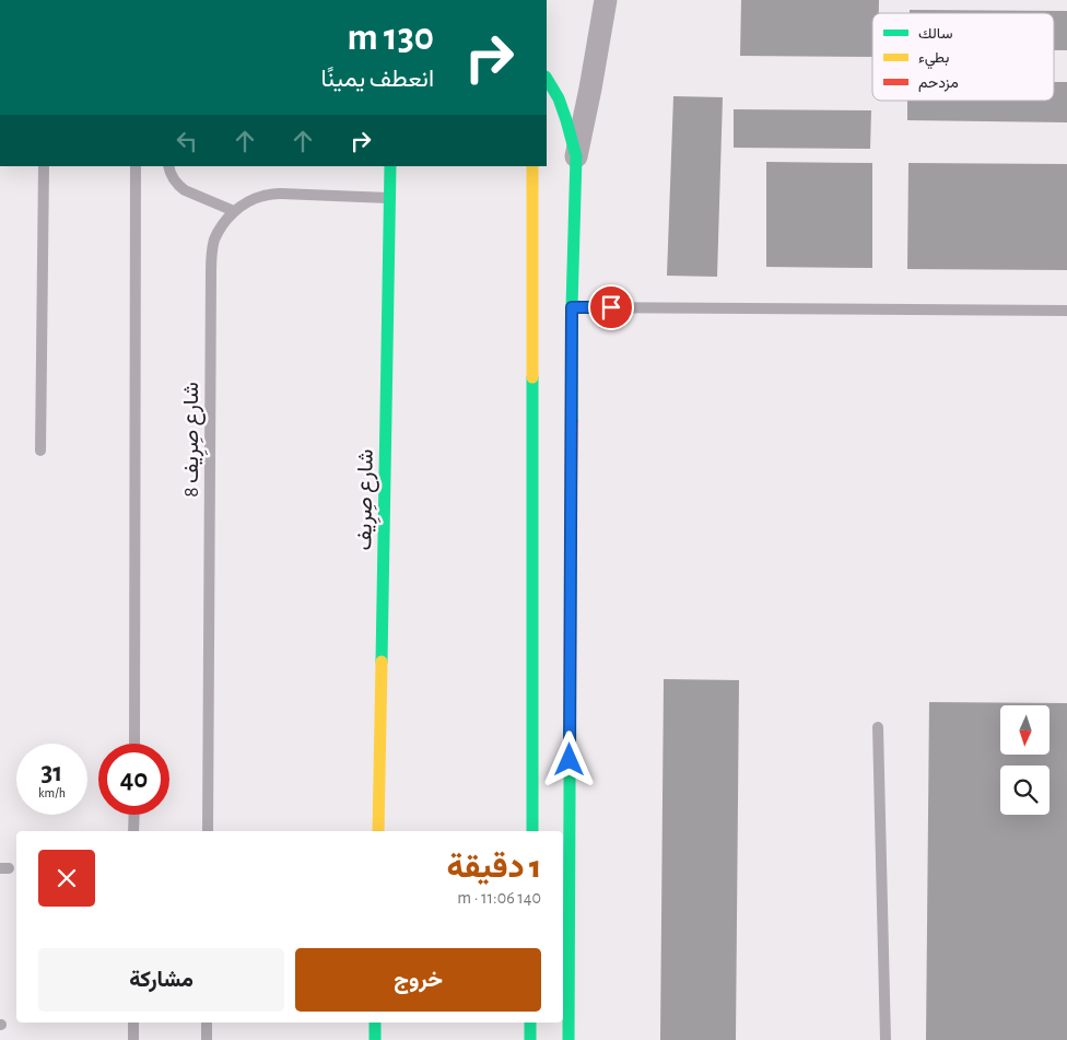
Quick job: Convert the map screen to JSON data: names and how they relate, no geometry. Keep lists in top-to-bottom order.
{
  "streets": {
    "main road": ["شارع صِرِيف"],
    "lane": ["شارع صِرِيف 8"]
  },
  "crossings": [
    ["شارع صِرِيف 8", "شارع صِرِيف"]
  ],
  "legend": ["سالك", "بطيء", "مزدحم"],
  "north": "bottom",
  "page": {
    "turn": ["130 m", "انعطف يمينًا"],
    "speed": "31 km/h",
    "limit": "40",
    "heading": ["1 دقيقة", "140 m · 11:06"],
    "buttons": ["خروج", "مشاركة"]
  }
}
